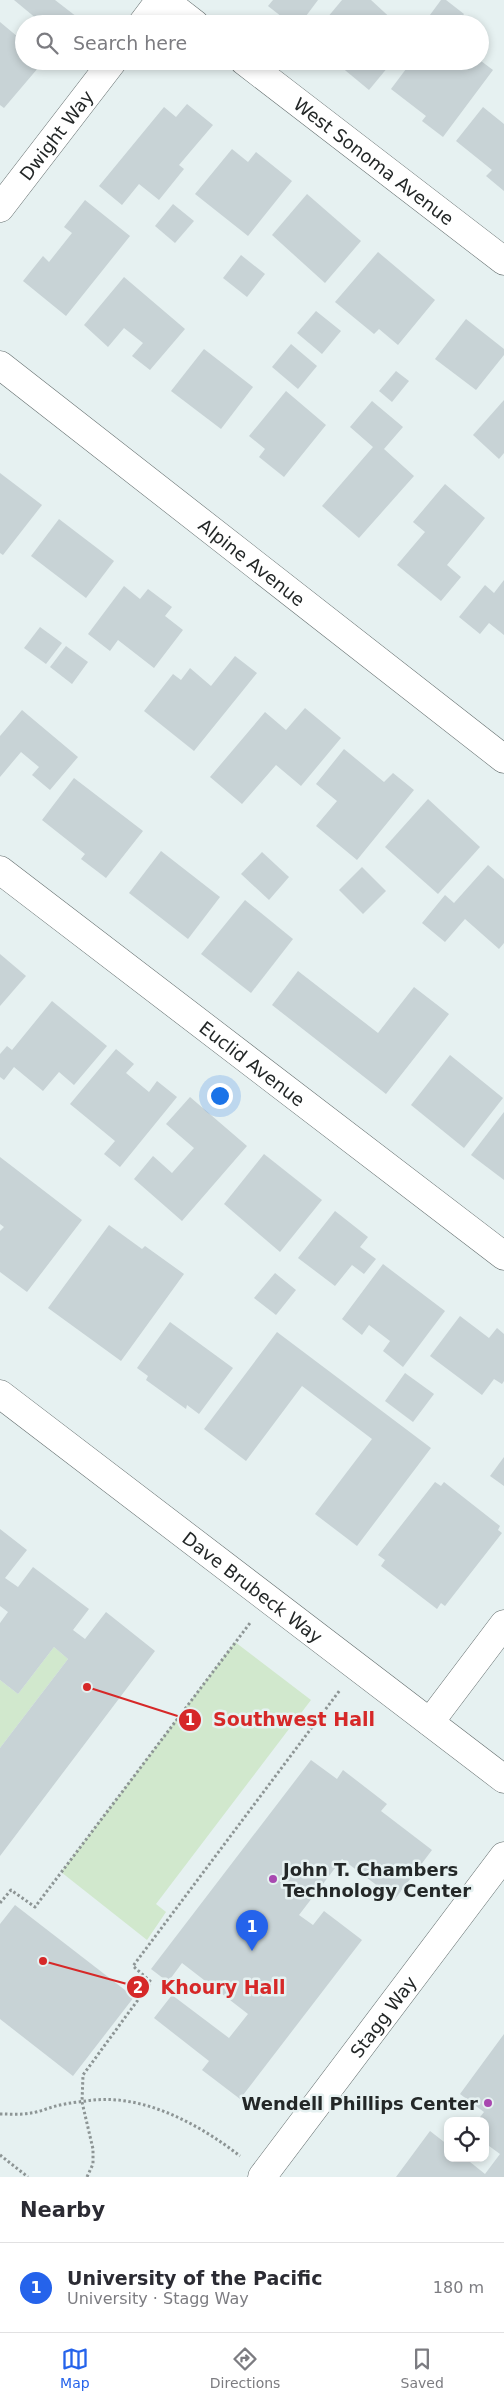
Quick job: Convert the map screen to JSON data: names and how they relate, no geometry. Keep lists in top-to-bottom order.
{
  "streets": {
    "street": [
      "Dwight Way",
      "West Sonoma Avenue",
      "Alpine Avenue",
      "Euclid Avenue",
      "Dave Brubeck Way",
      "Stagg Way"
    ]
  },
  "places": [
    "Southwest Hall",
    "John T. Chambers Technology Center",
    "Khoury Hall",
    "Wendell Phillips Center"
  ],
  "page": {
    "search": "Search here",
    "pins": "1",
    "heading": "Nearby",
    "list": [
      {
        "mark": "1",
        "name": "University of the Pacific",
        "note": "University · Stagg Way",
        "value": "180 m"
      }
    ],
    "nav": ["Map", "Directions", "Saved"]
  }
}
